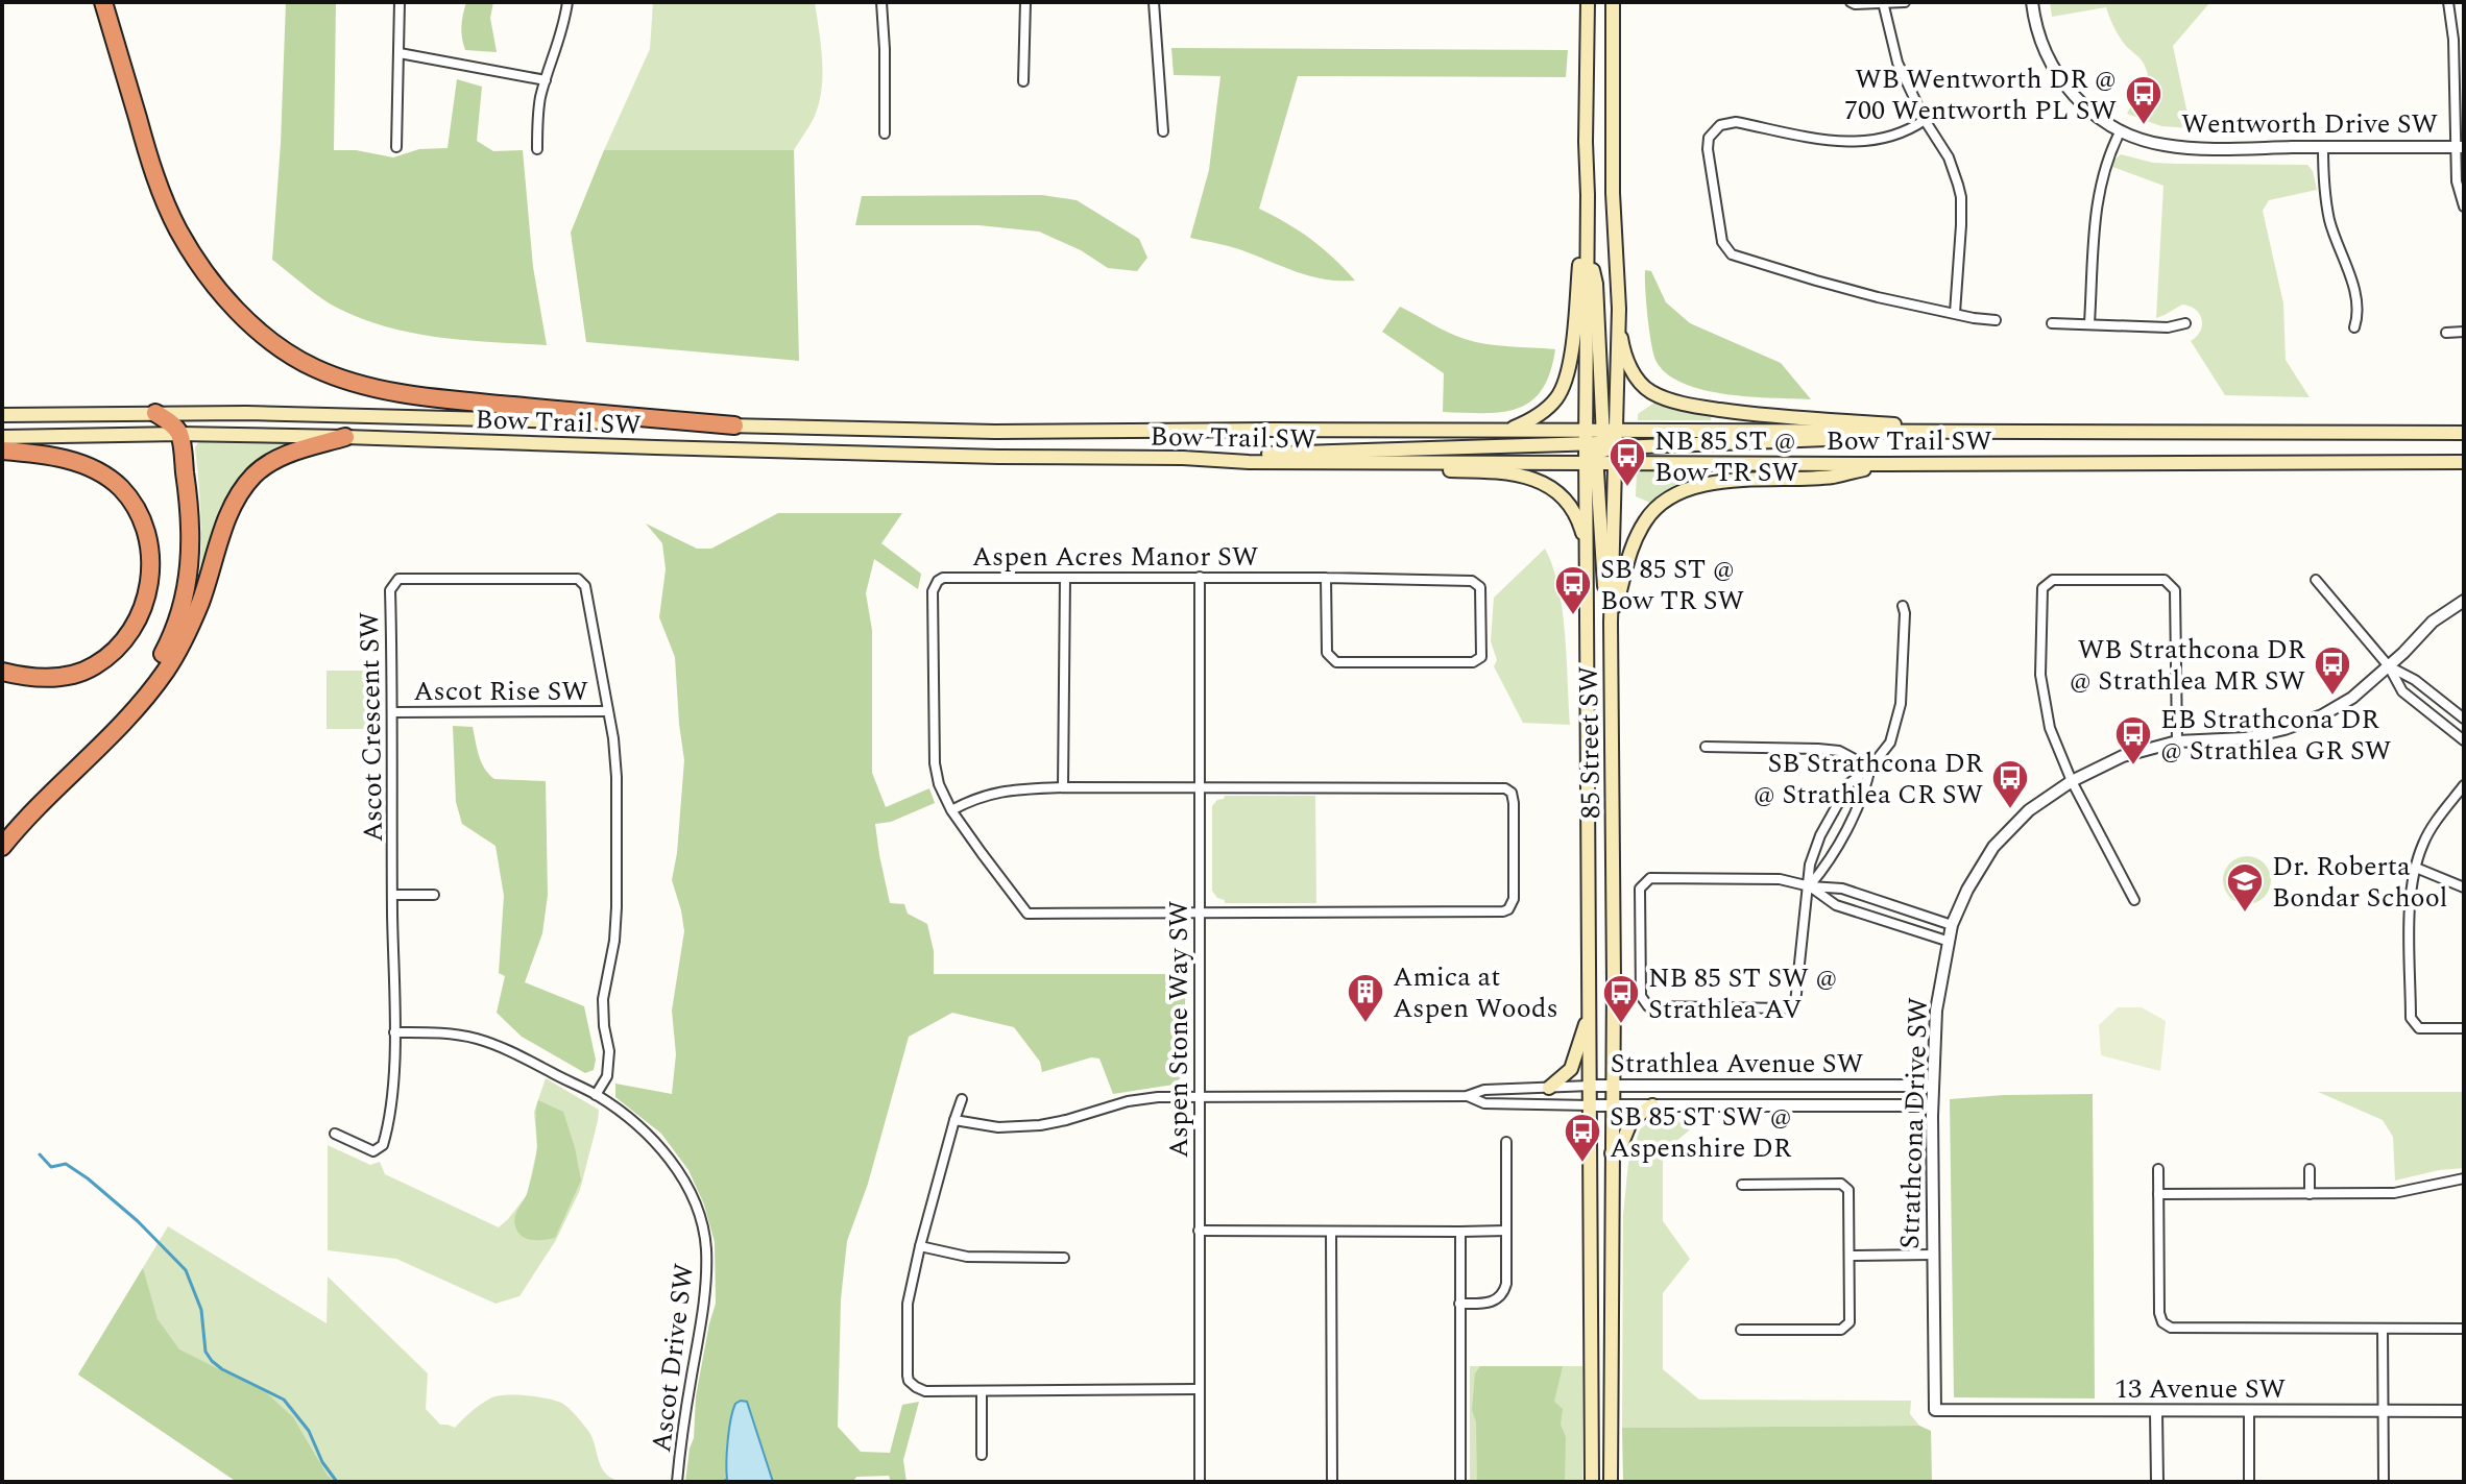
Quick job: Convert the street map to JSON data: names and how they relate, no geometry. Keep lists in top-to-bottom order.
{
  "streets": {
    "main road": ["Bow Trail SW", "85 Street SW"],
    "street": [
      "Wentworth Drive SW",
      "Aspen Acres Manor SW",
      "Ascot Rise SW",
      "Ascot Crescent SW",
      "Aspen Stone Way SW",
      "Strathlea Avenue SW",
      "Strathcona Drive SW",
      "Ascot Drive SW",
      "13 Avenue SW"
    ]
  },
  "crossings": [
    ["Bow Trail SW", "85 Street SW"],
    ["Aspen Acres Manor SW", "Aspen Stone Way SW"],
    ["Ascot Rise SW", "Ascot Crescent SW"],
    ["Ascot Crescent SW", "Ascot Drive SW"],
    ["85 Street SW", "Strathlea Avenue SW"],
    ["Strathlea Avenue SW", "Strathcona Drive SW"],
    ["Strathcona Drive SW", "13 Avenue SW"]
  ],
  "places": {
    "bus stop": [
      "WB Wentworth DR @ 700 Wentworth PL SW",
      "NB 85 ST @ Bow TR SW",
      "SB 85 ST @ Bow TR SW",
      "WB Strathcona DR @ Strathlea MR SW",
      "EB Strathcona DR @ Strathlea GR SW",
      "SB Strathcona DR @ Strathlea CR SW",
      "NB 85 ST SW @ Strathlea AV",
      "SB 85 ST SW @ Aspenshire DR"
    ],
    "school or university": ["Dr. Roberta Bondar School"],
    "building": ["Amica at Aspen Woods"]
  }
}
